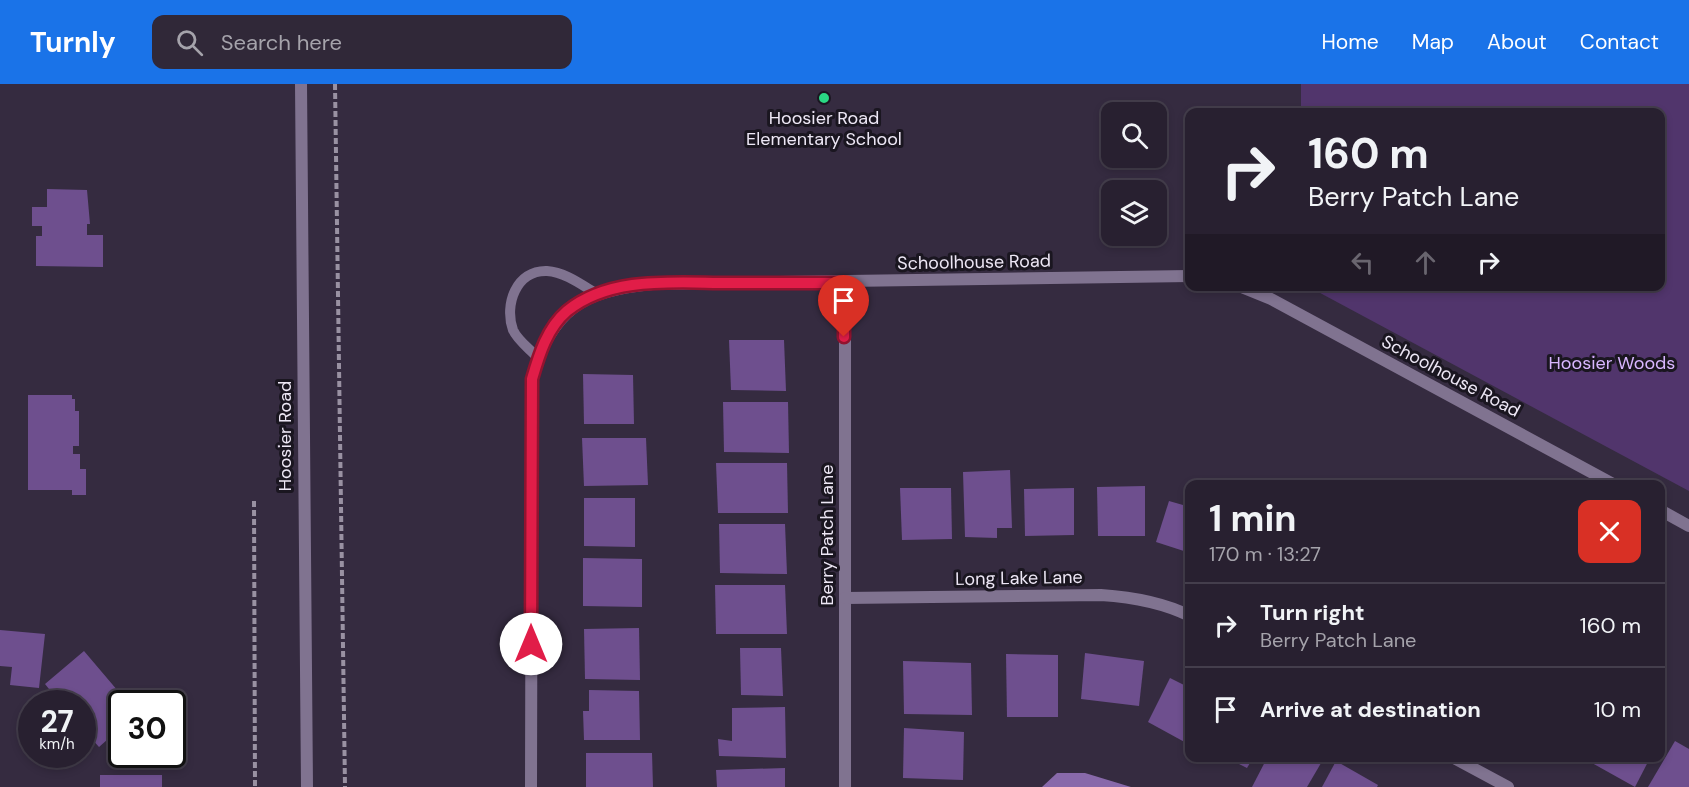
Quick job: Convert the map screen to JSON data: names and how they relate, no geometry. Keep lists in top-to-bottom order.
{
  "streets": {
    "street": [
      "Schoolhouse Road",
      "Hoosier Road",
      "Berry Patch Lane",
      "Long Lake Lane"
    ]
  },
  "crossings": [
    ["Schoolhouse Road", "Berry Patch Lane"],
    ["Berry Patch Lane", "Long Lake Lane"]
  ],
  "parks": ["Hoosier Woods"],
  "places": ["Hoosier Road Elementary School"],
  "page": {
    "header": "Turnly",
    "search": "Search here",
    "nav": [
      "Home",
      "Map",
      "About",
      "Contact"
    ],
    "turn": ["160 m", "Berry Patch Lane"],
    "heading": ["1 min", "170 m · 13:27"],
    "list": [
      {
        "name": "Turn right",
        "note": "Berry Patch Lane",
        "value": "160 m"
      },
      {
        "name": "Arrive at destination",
        "value": "10 m"
      }
    ],
    "speed": "27 km/h",
    "limit": "30"
  }
}
